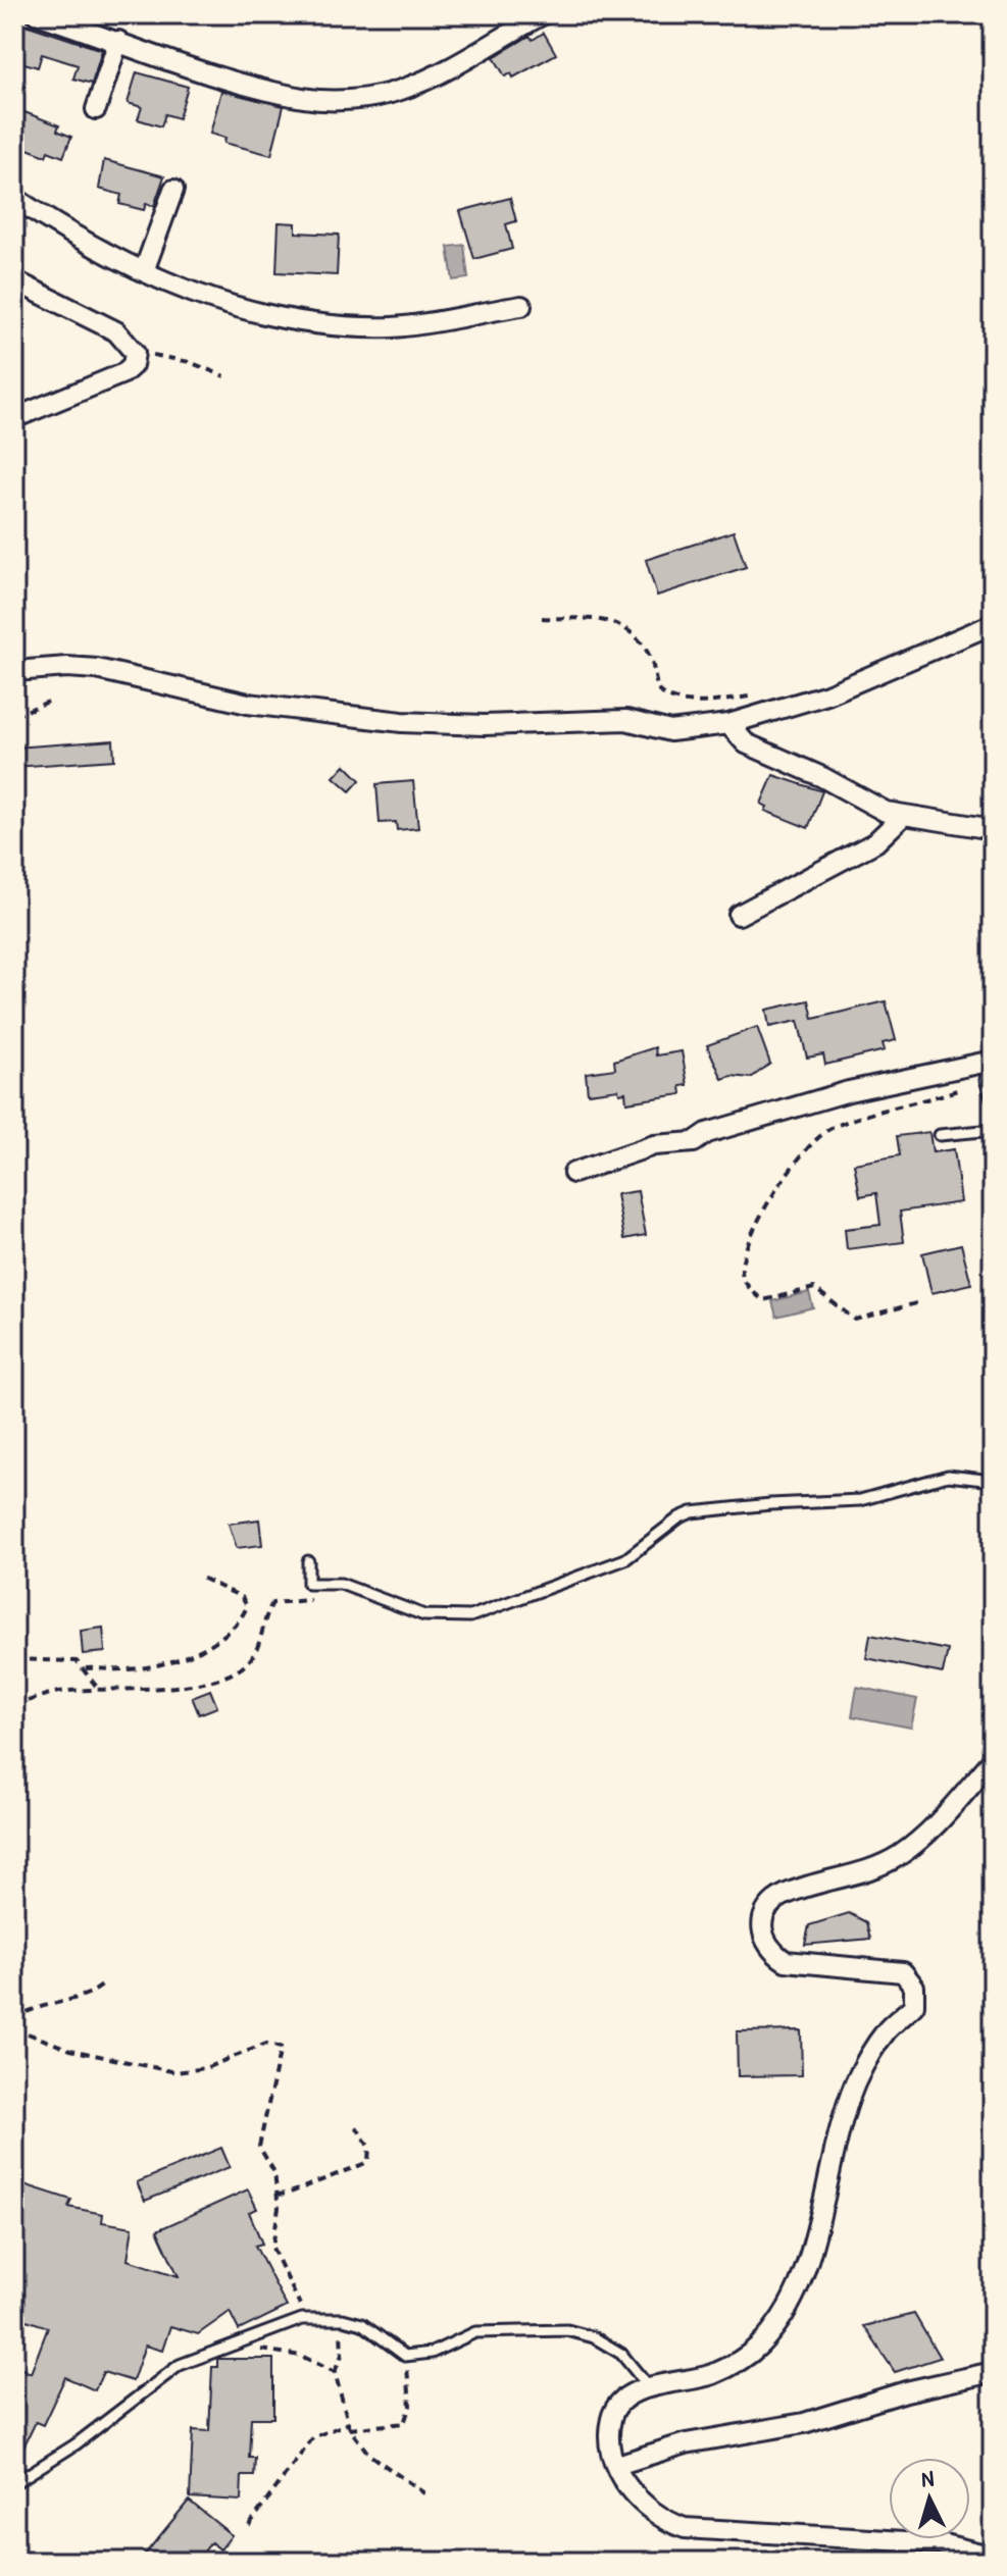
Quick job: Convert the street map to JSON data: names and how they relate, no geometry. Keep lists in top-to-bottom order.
{
  "north": "top"
}
